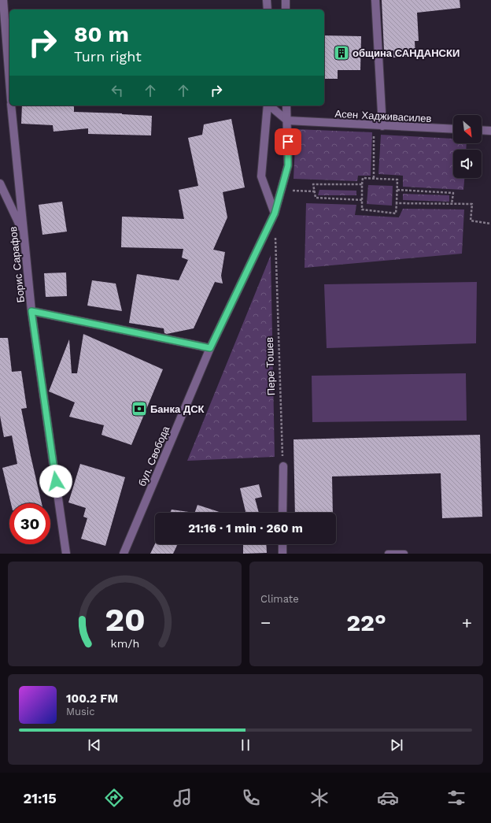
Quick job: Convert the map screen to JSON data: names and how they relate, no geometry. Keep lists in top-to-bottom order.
{
  "streets": {
    "street": ["Асен Хадживасилев", "Борис Сарафов", "бул. Свобода"],
    "path": ["Пере Тошев"]
  },
  "crossings": [
    ["Асен Хадживасилев", "бул. Свобода"],
    ["Пере Тошев", "бул. Свобода"]
  ],
  "places": {
    "building": ["община САНДАНСКИ"],
    "bank": ["Банка ДСК"]
  },
  "north": "bottom right",
  "page": {
    "turn": ["80 m", "Turn right"],
    "limit": "30",
    "trip": "21:16 · 1 min · 260 m",
    "tile": "Climate",
    "heat": ["−", "22°", "+"],
    "song": ["100.2 FM", "Music"],
    "tabs": "21:15",
    "gauge": ["20", "km/h"]
  }
}
